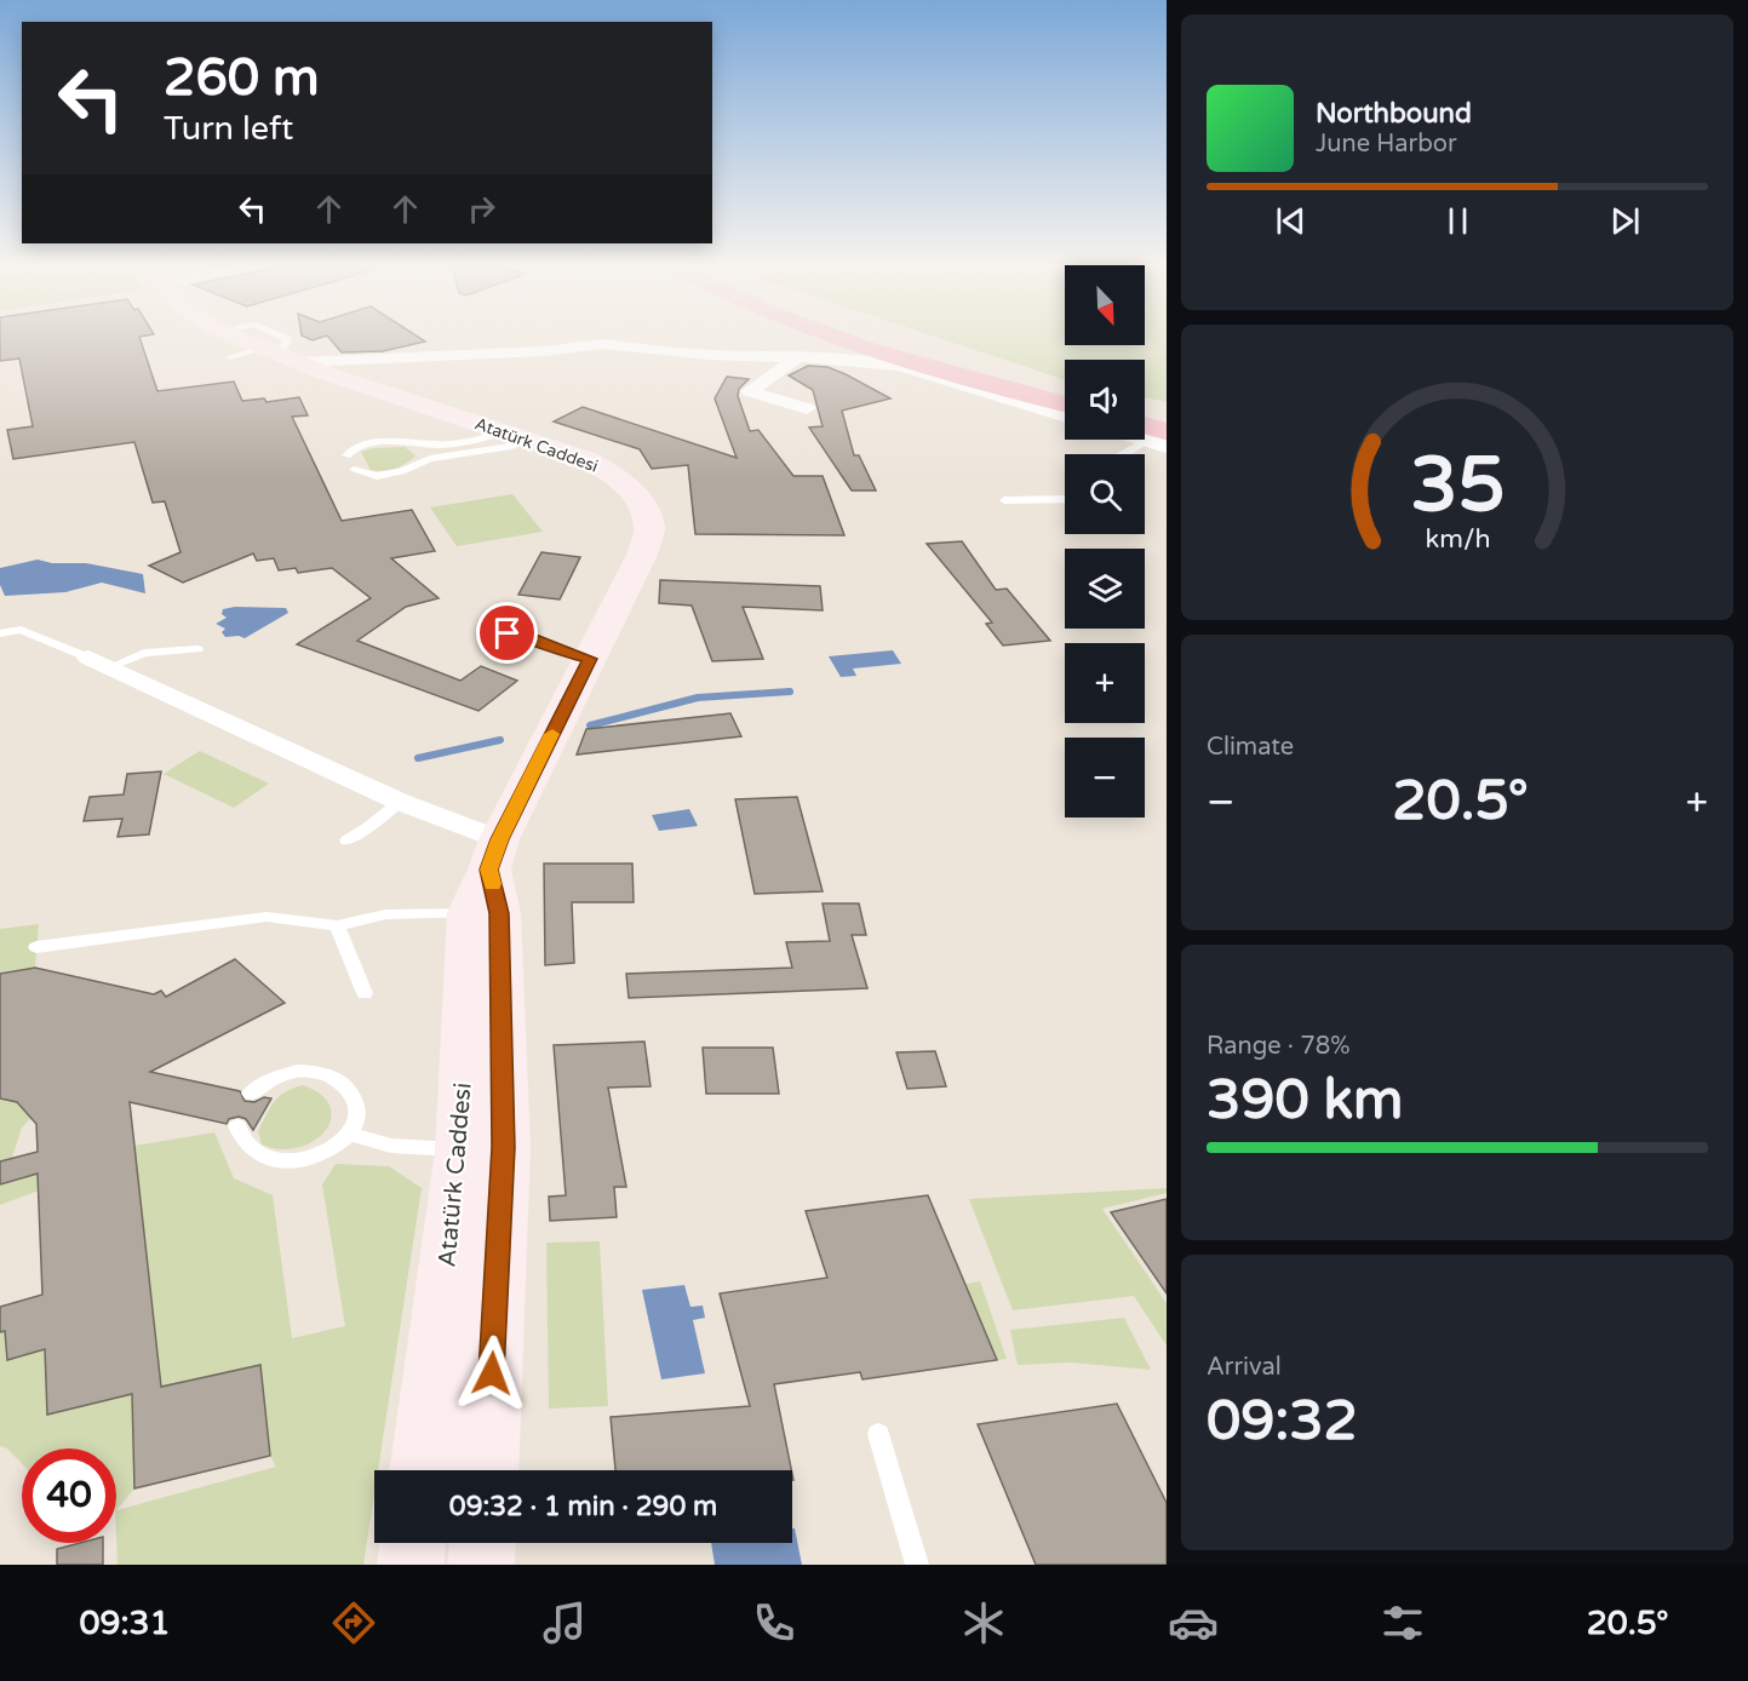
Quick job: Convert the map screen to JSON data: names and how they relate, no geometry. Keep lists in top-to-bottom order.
{
  "streets": {
    "street": ["Atatürk Caddesi"]
  },
  "north": "bottom right",
  "page": {
    "turn": ["260 m", "Turn left"],
    "song": ["Northbound", "June Harbor"],
    "map_buttons": ["+", "−"],
    "tile": [
      "Climate",
      ["Range · 78%", "390 km"],
      ["Arrival", "09:32"]
    ],
    "heat": ["−", "20.5°", "+"],
    "limit": "40",
    "trip": "09:32 · 1 min · 290 m",
    "tabs": ["09:31", "20.5°"],
    "gauge": ["35", "km/h"]
  }
}
